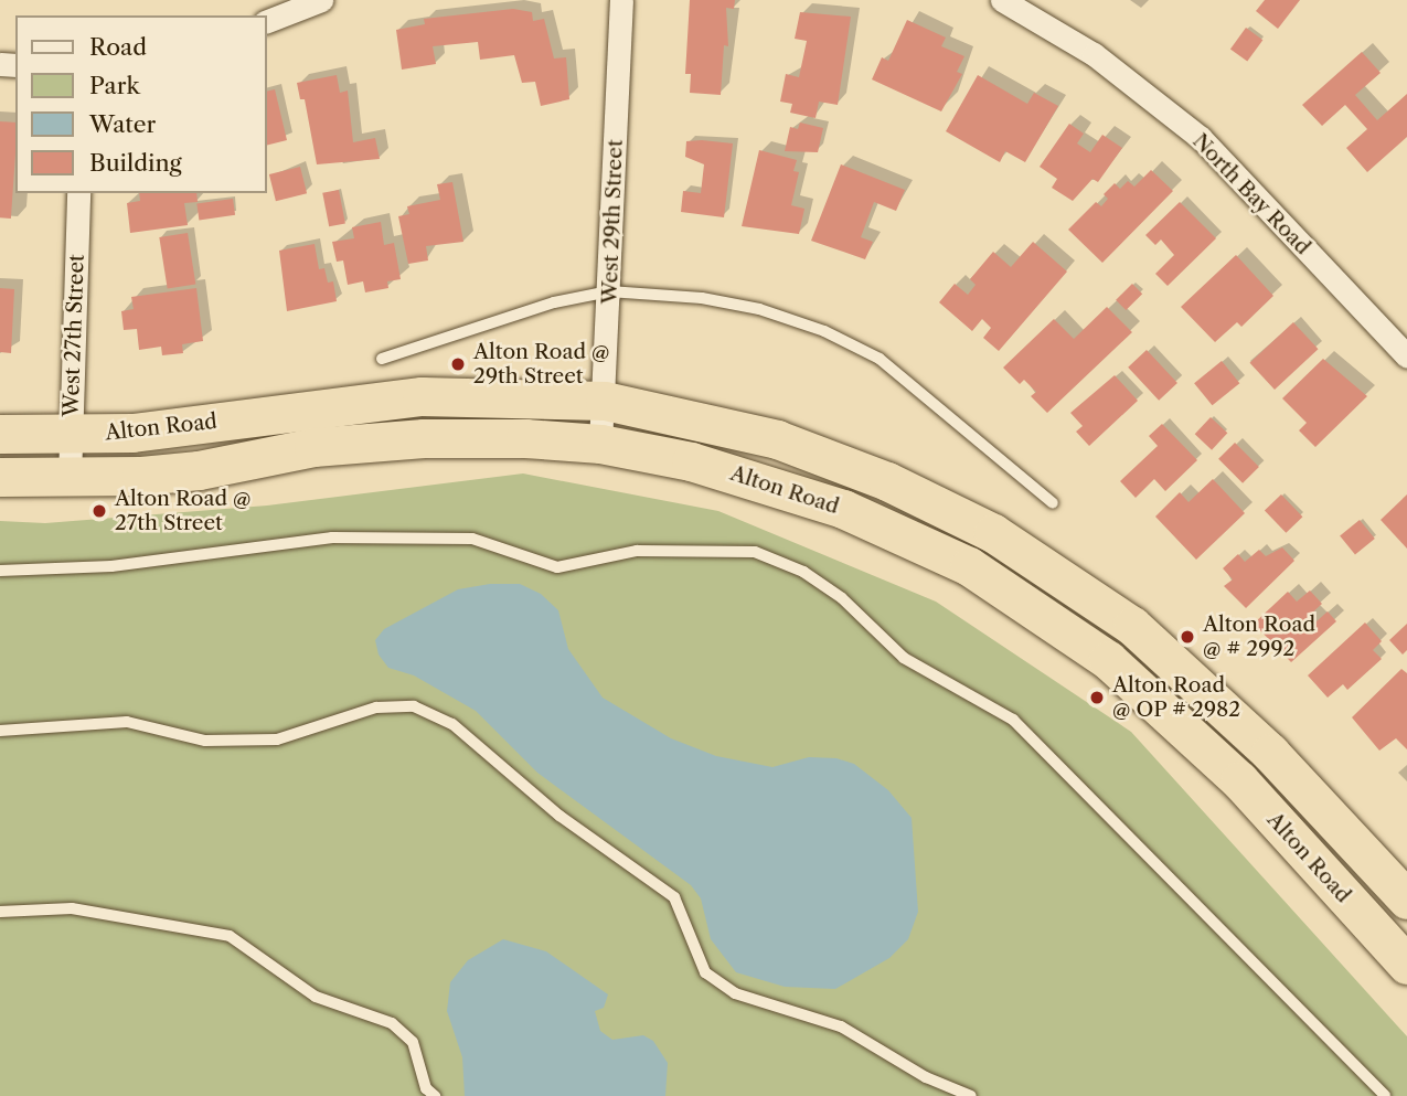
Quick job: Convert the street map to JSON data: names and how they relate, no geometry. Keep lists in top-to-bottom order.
{
  "streets": {
    "highway": ["Alton Road"],
    "street": ["North Bay Road", "West 29th Street", "West 27th Street"]
  },
  "crossings": [
    ["West 29th Street", "Alton Road"],
    ["West 27th Street", "Alton Road"]
  ],
  "places": [
    "Alton Road @ 29th Street",
    "Alton Road @ 27th Street",
    "Alton Road @ # 2992",
    "Alton Road @ OP # 2982"
  ],
  "legend": [
    "Road",
    "Park",
    "Water",
    "Building"
  ]
}
